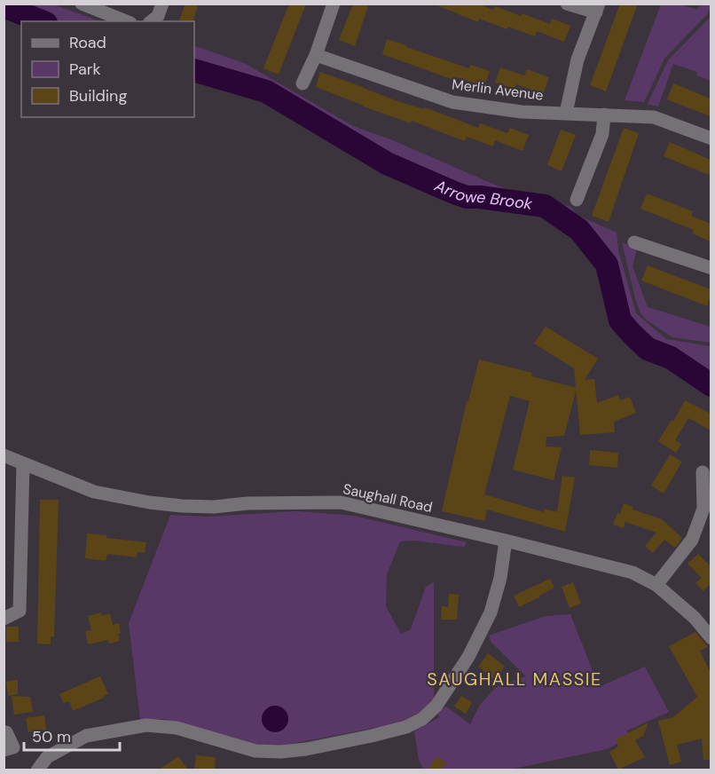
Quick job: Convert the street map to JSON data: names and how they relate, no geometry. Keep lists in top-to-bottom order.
{
  "streets": {
    "street": ["Merlin Avenue", "Saughall Road"]
  },
  "districts": ["SAUGHALL MASSIE"],
  "water": ["Arrowe Brook"],
  "legend": ["Road", "Park", "Building"],
  "scale_bar": "50 m"
}
